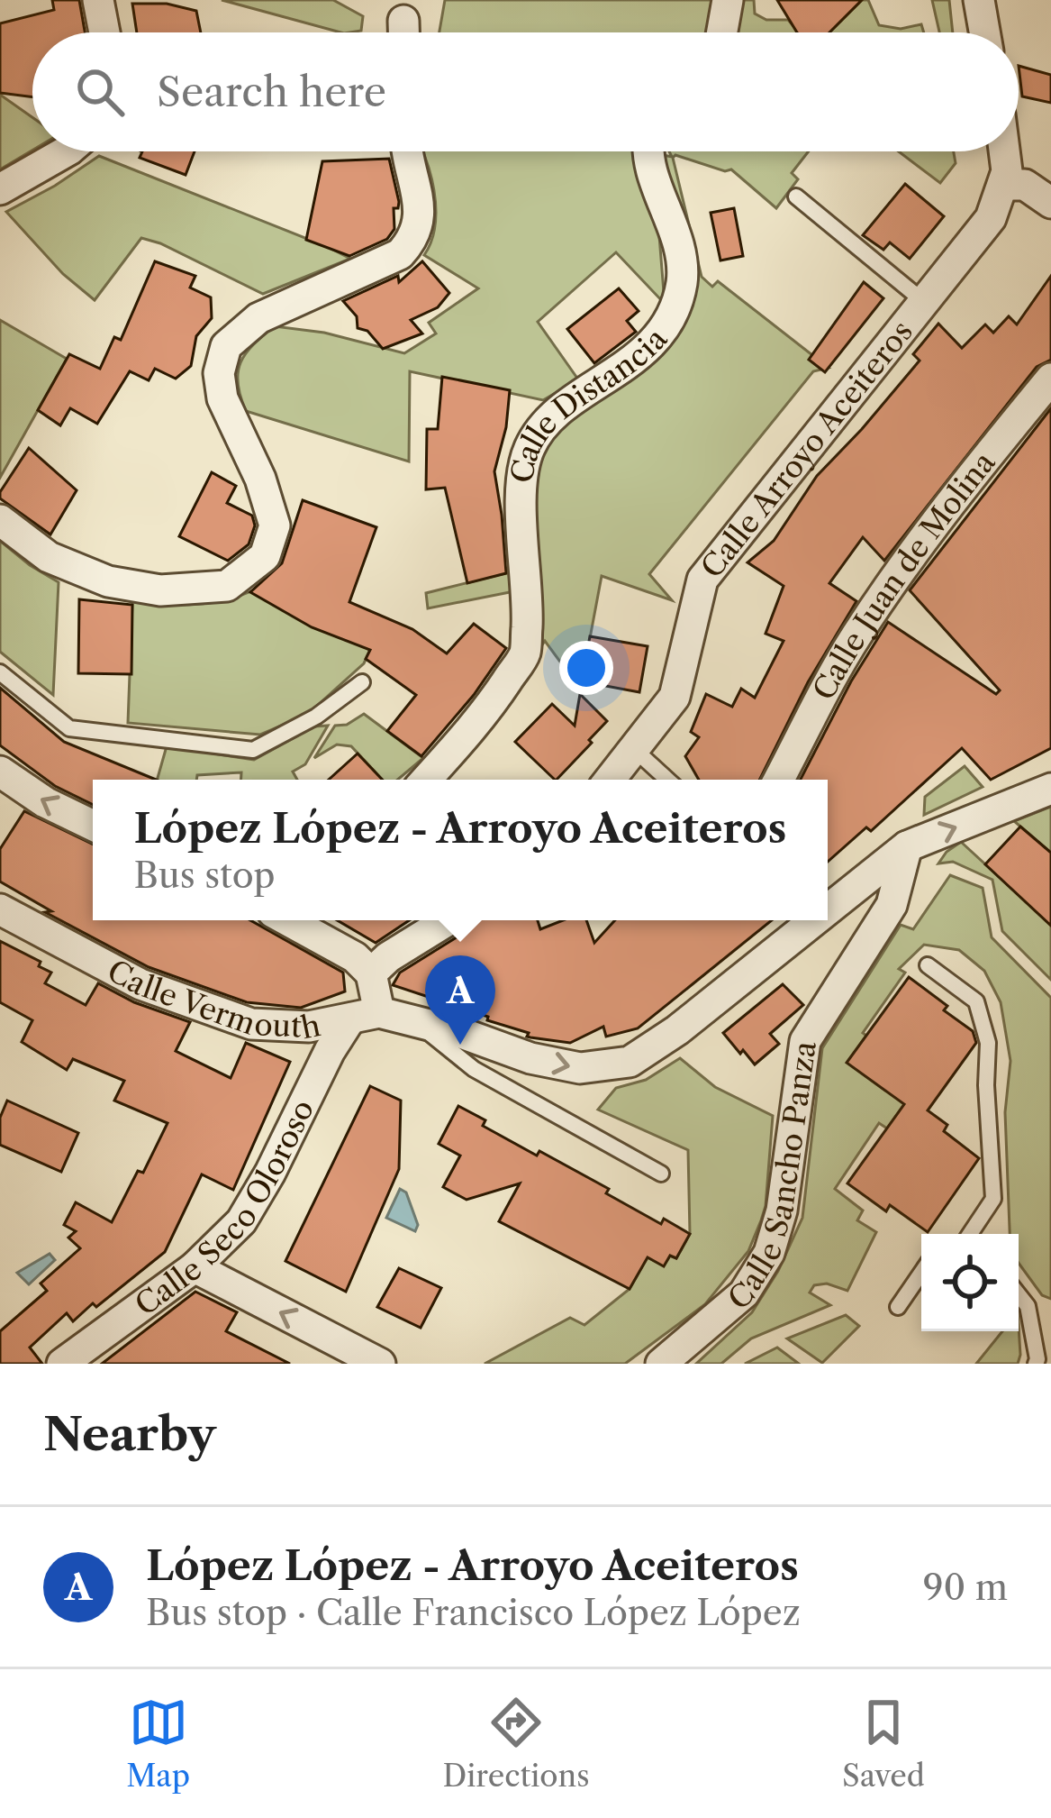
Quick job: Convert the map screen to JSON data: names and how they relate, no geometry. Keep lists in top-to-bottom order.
{
  "streets": {
    "street": [
      "Calle Distancia",
      "Calle Arroyo Aceiteros",
      "Calle Juan de Molina",
      "Calle Vermouth",
      "Calle Sancho Panza",
      "Calle Seco Oloroso"
    ]
  },
  "crossings": [
    ["Calle Vermouth", "Calle Sancho Panza"],
    ["Calle Vermouth", "Calle Seco Oloroso"]
  ],
  "one_way": ["Calle Vermouth"],
  "page": {
    "search": "Search here",
    "popup": ["López López - Arroyo Aceiteros", "Bus stop"],
    "pins": "A",
    "heading": "Nearby",
    "list": [
      {
        "mark": "A",
        "name": "López López - Arroyo Aceiteros",
        "note": "Bus stop · Calle Francisco López López",
        "value": "90 m"
      }
    ],
    "nav": ["Map", "Directions", "Saved"]
  }
}
